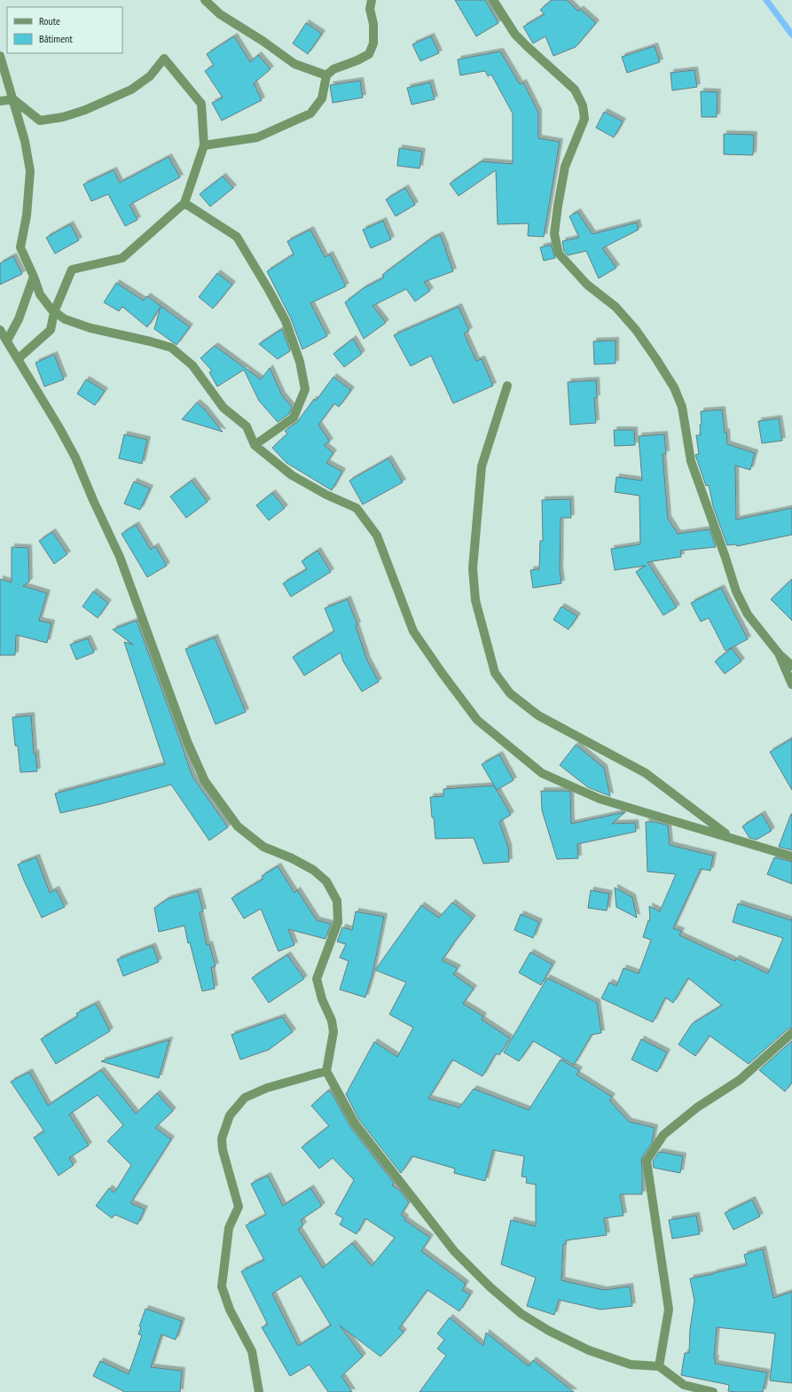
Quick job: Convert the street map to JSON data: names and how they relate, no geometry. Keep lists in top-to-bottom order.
{
  "legend": ["Route", "Bâtiment"]
}
